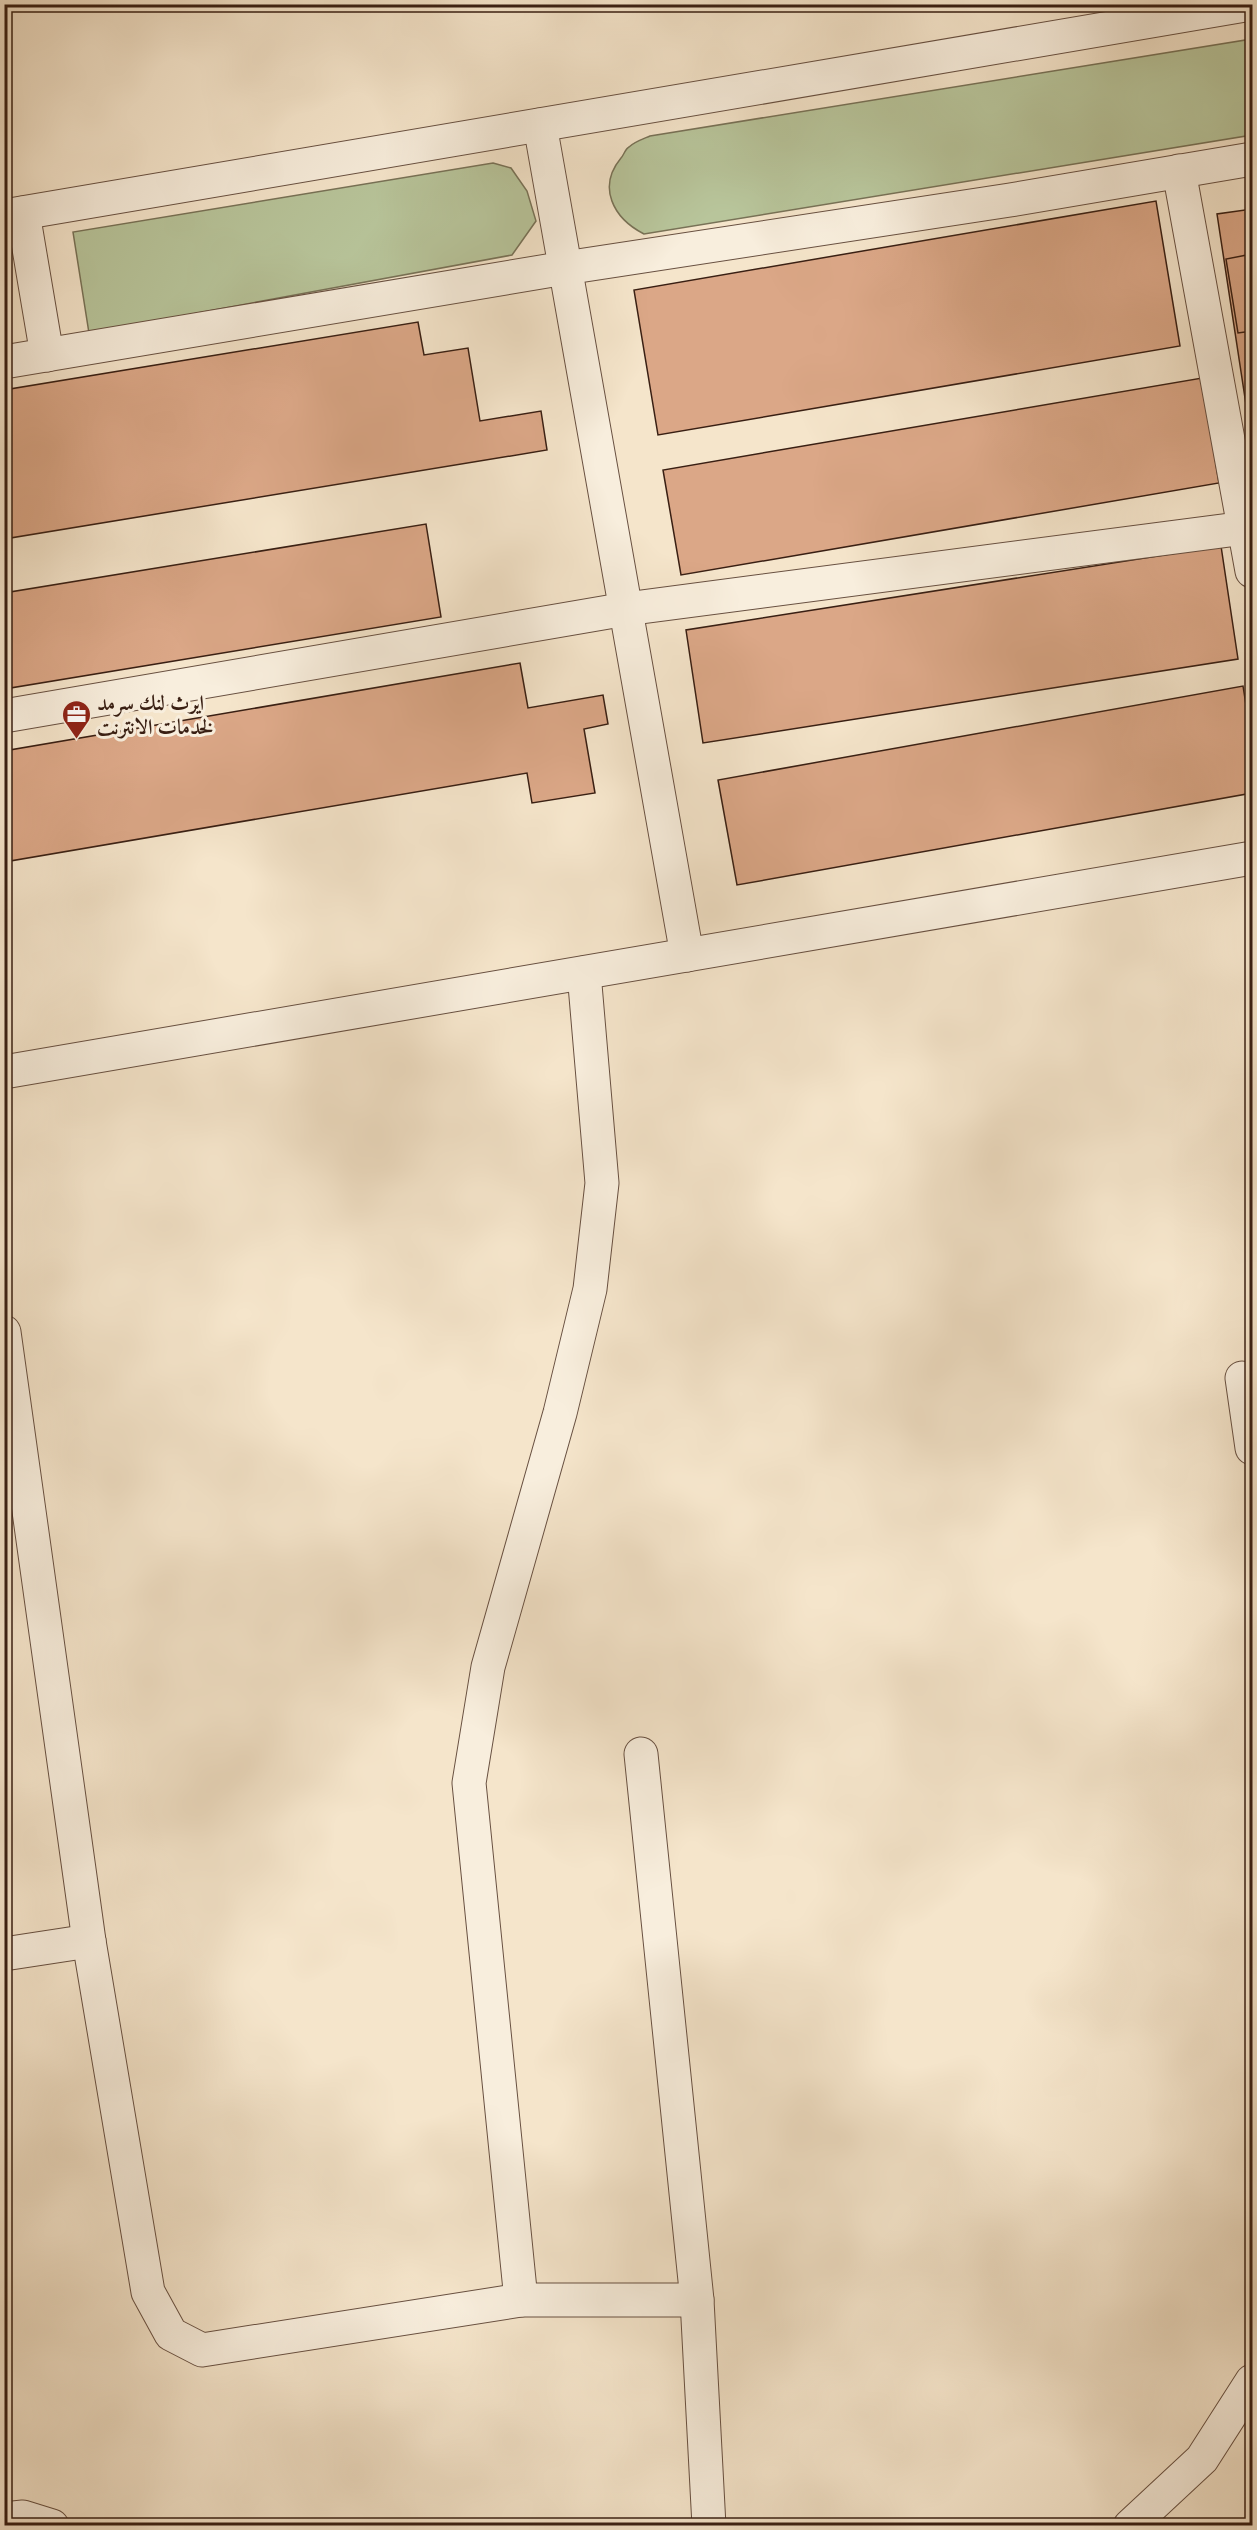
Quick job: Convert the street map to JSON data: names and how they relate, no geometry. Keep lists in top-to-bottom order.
{
  "places": {
    "office": ["ايرث لنك سرمد لخدمات الانترنت"]
  }
}
